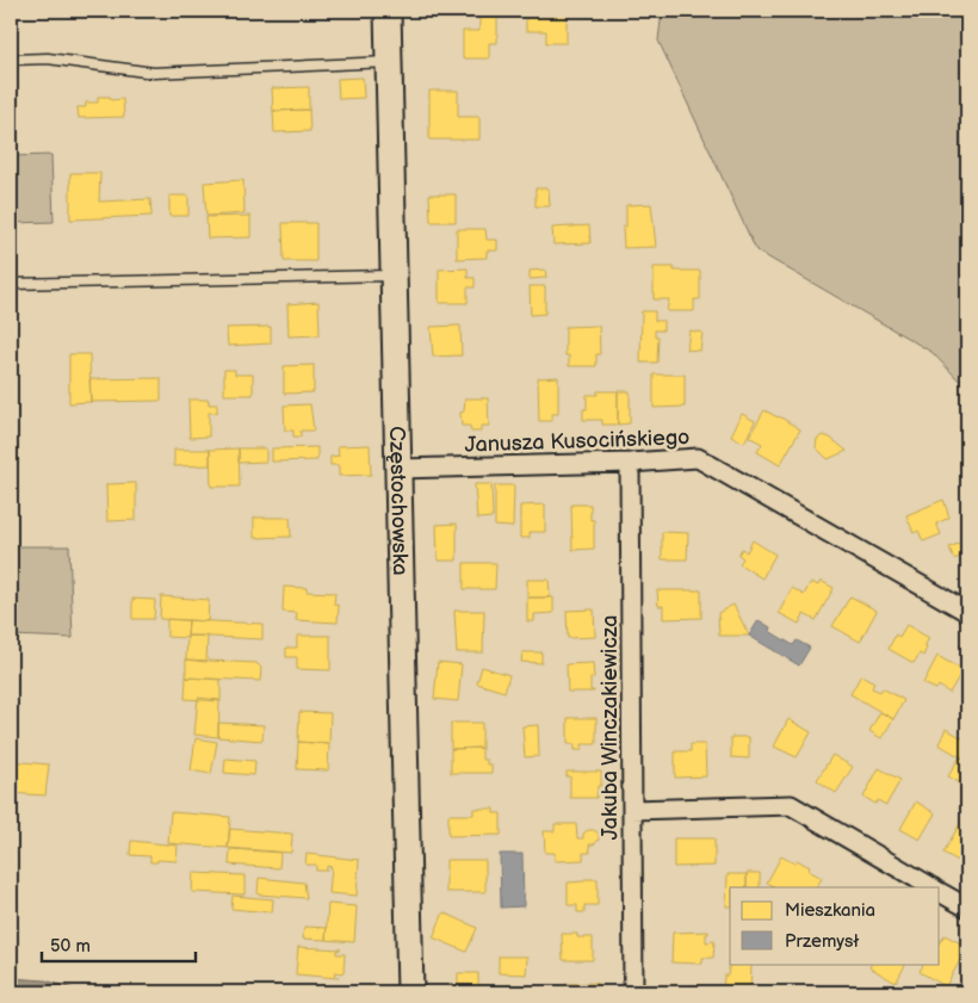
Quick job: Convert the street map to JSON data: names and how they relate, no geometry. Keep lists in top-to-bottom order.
{
  "streets": {
    "main road": ["Częstochowska"],
    "street": ["Janusza Kusocińskiego", "Jakuba Winczakiewicza"]
  },
  "crossings": [
    ["Janusza Kusocińskiego", "Częstochowska"],
    ["Janusza Kusocińskiego", "Jakuba Winczakiewicza"]
  ],
  "legend": ["Mieszkania", "Przemysł"],
  "scale_bar": "50 m"
}
